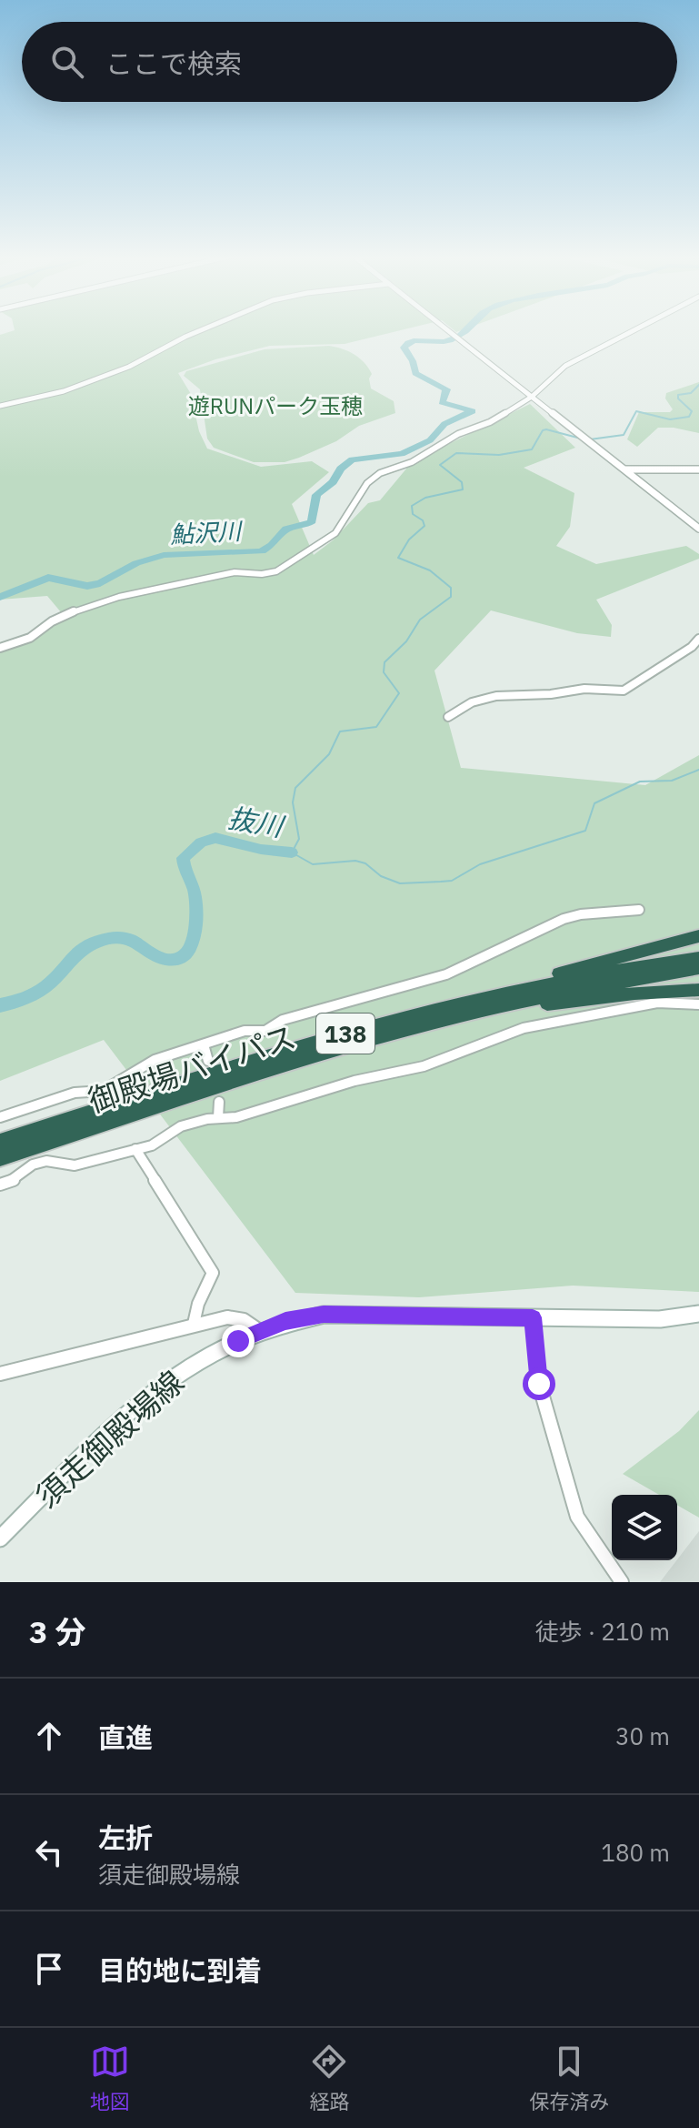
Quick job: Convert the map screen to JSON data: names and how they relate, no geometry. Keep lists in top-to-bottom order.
{
  "streets": {
    "highway": ["138", "御殿場バイパス"],
    "main road": ["須走御殿場線"]
  },
  "water": ["鮎沢川", "抜川"],
  "parks": ["遊RUNパーク玉穂"],
  "page": {
    "search": "ここで検索",
    "heading": ["3 分", "徒歩 · 210 m"],
    "list": [
      ["直進", "30 m"],
      ["左折", "須走御殿場線", "180 m"],
      "目的地に到着"
    ],
    "nav": ["地図", "経路", "保存済み"]
  }
}
